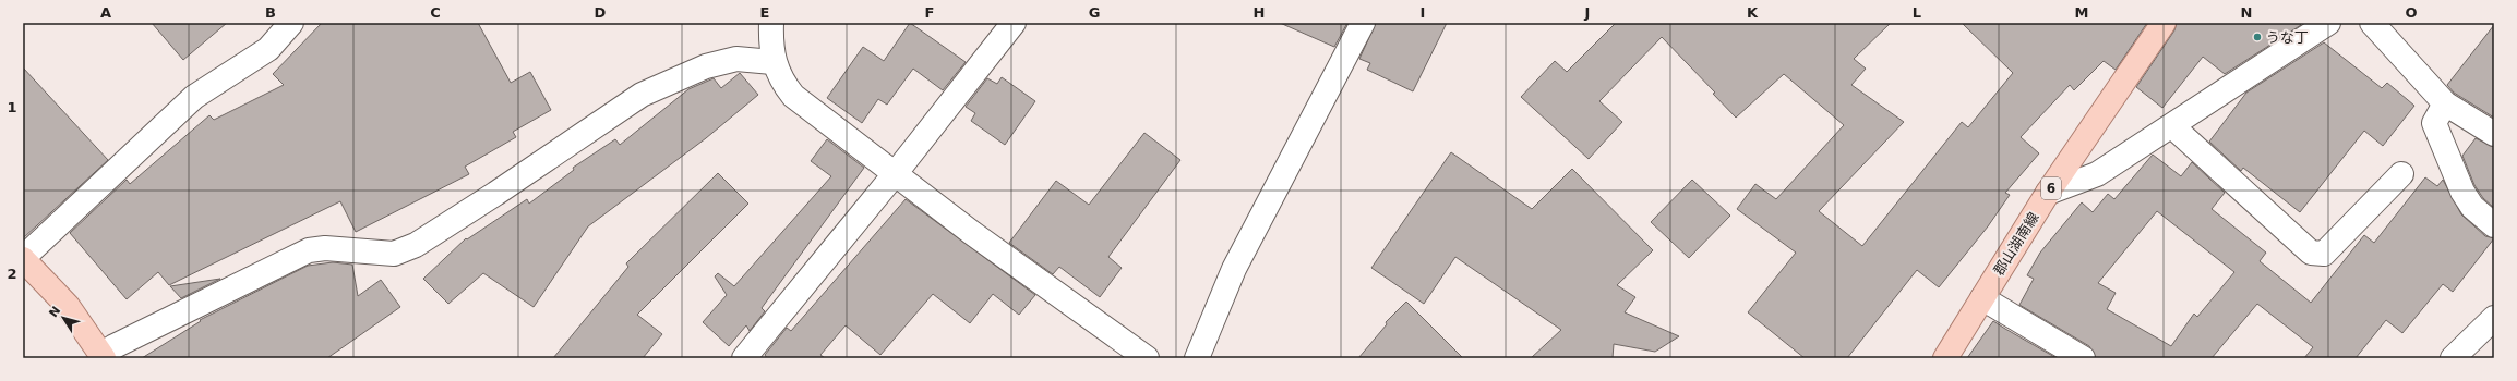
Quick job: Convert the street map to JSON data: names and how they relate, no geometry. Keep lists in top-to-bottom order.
{
  "streets": {
    "main road": ["6", "郡山湖南線"]
  },
  "places": ["うな丁"],
  "north": "top left",
  "grid": {
    "columns": [
      "A",
      "B",
      "C",
      "D",
      "E",
      "F",
      "G",
      "H",
      "I",
      "J",
      "K",
      "L",
      "M",
      "N",
      "O"
    ],
    "rows": ["1", "2"]
  }
}
